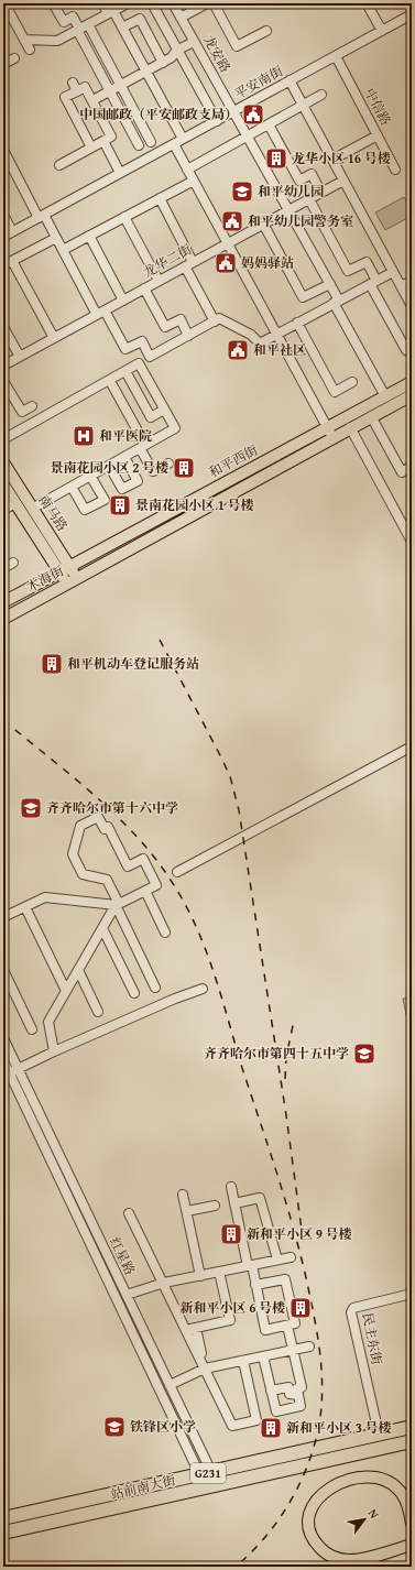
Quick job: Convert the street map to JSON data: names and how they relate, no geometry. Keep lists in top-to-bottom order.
{
  "streets": {
    "highway": ["G231", "站前南大街"],
    "main road": ["和平西街", "南马路", "木海街"],
    "street": [
      "龙安路",
      "平安南街",
      "中信路",
      "龙华二街",
      "红星路",
      "民主东街"
    ]
  },
  "crossings": [
    ["龙安路", "平安南街"],
    ["龙安路", "龙华二街"],
    ["龙安路", "和平西街"],
    ["平安南街", "中信路"],
    ["和平西街", "南马路"],
    ["和平西街", "木海街"],
    ["南马路", "木海街"],
    ["红星路", "站前南大街"],
    ["民主东街", "站前南大街"]
  ],
  "places": {
    "public building": [
      "中国邮政（平安邮政支局）",
      "和平幼儿园警务室",
      "妈妈驿站",
      "和平社区"
    ],
    "building": [
      "龙华小区 16 号楼",
      "景南花园小区 2 号楼",
      "景南花园小区 1 号楼",
      "和平机动车登记服务站",
      "新和平小区 9 号楼",
      "新和平小区 6 号楼",
      "新和平小区 3 号楼"
    ],
    "school or university": [
      "和平幼儿园",
      "齐齐哈尔市第十六中学",
      "齐齐哈尔市第四十五中学",
      "铁锋区小学"
    ],
    "hospital": ["和平医院"]
  },
  "north": "top right"
}
